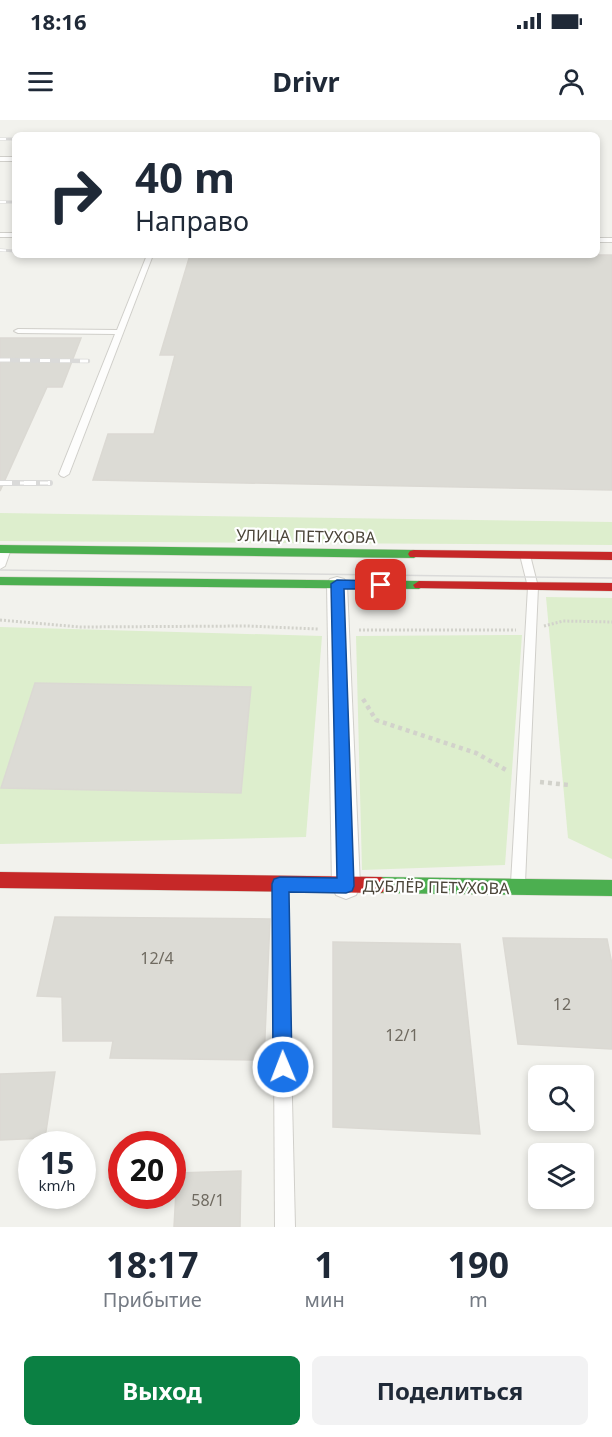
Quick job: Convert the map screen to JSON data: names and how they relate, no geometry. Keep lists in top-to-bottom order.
{
  "streets": {
    "main road": ["УЛИЦА ПЕТУХОВА", "ДУБЛЁР ПЕТУХОВА"]
  },
  "house_numbers": [
    "12/4",
    "12",
    "12/1",
    "58/1"
  ],
  "page": {
    "status": "18:16",
    "header": "Drivr",
    "turn": ["40 m", "Направо"],
    "speed": "15 km/h",
    "limit": "20",
    "eta": [
      "18:17",
      "Прибытие",
      "1",
      "мин",
      "190",
      "m"
    ],
    "buttons": ["Выход", "Поделиться"]
  }
}
